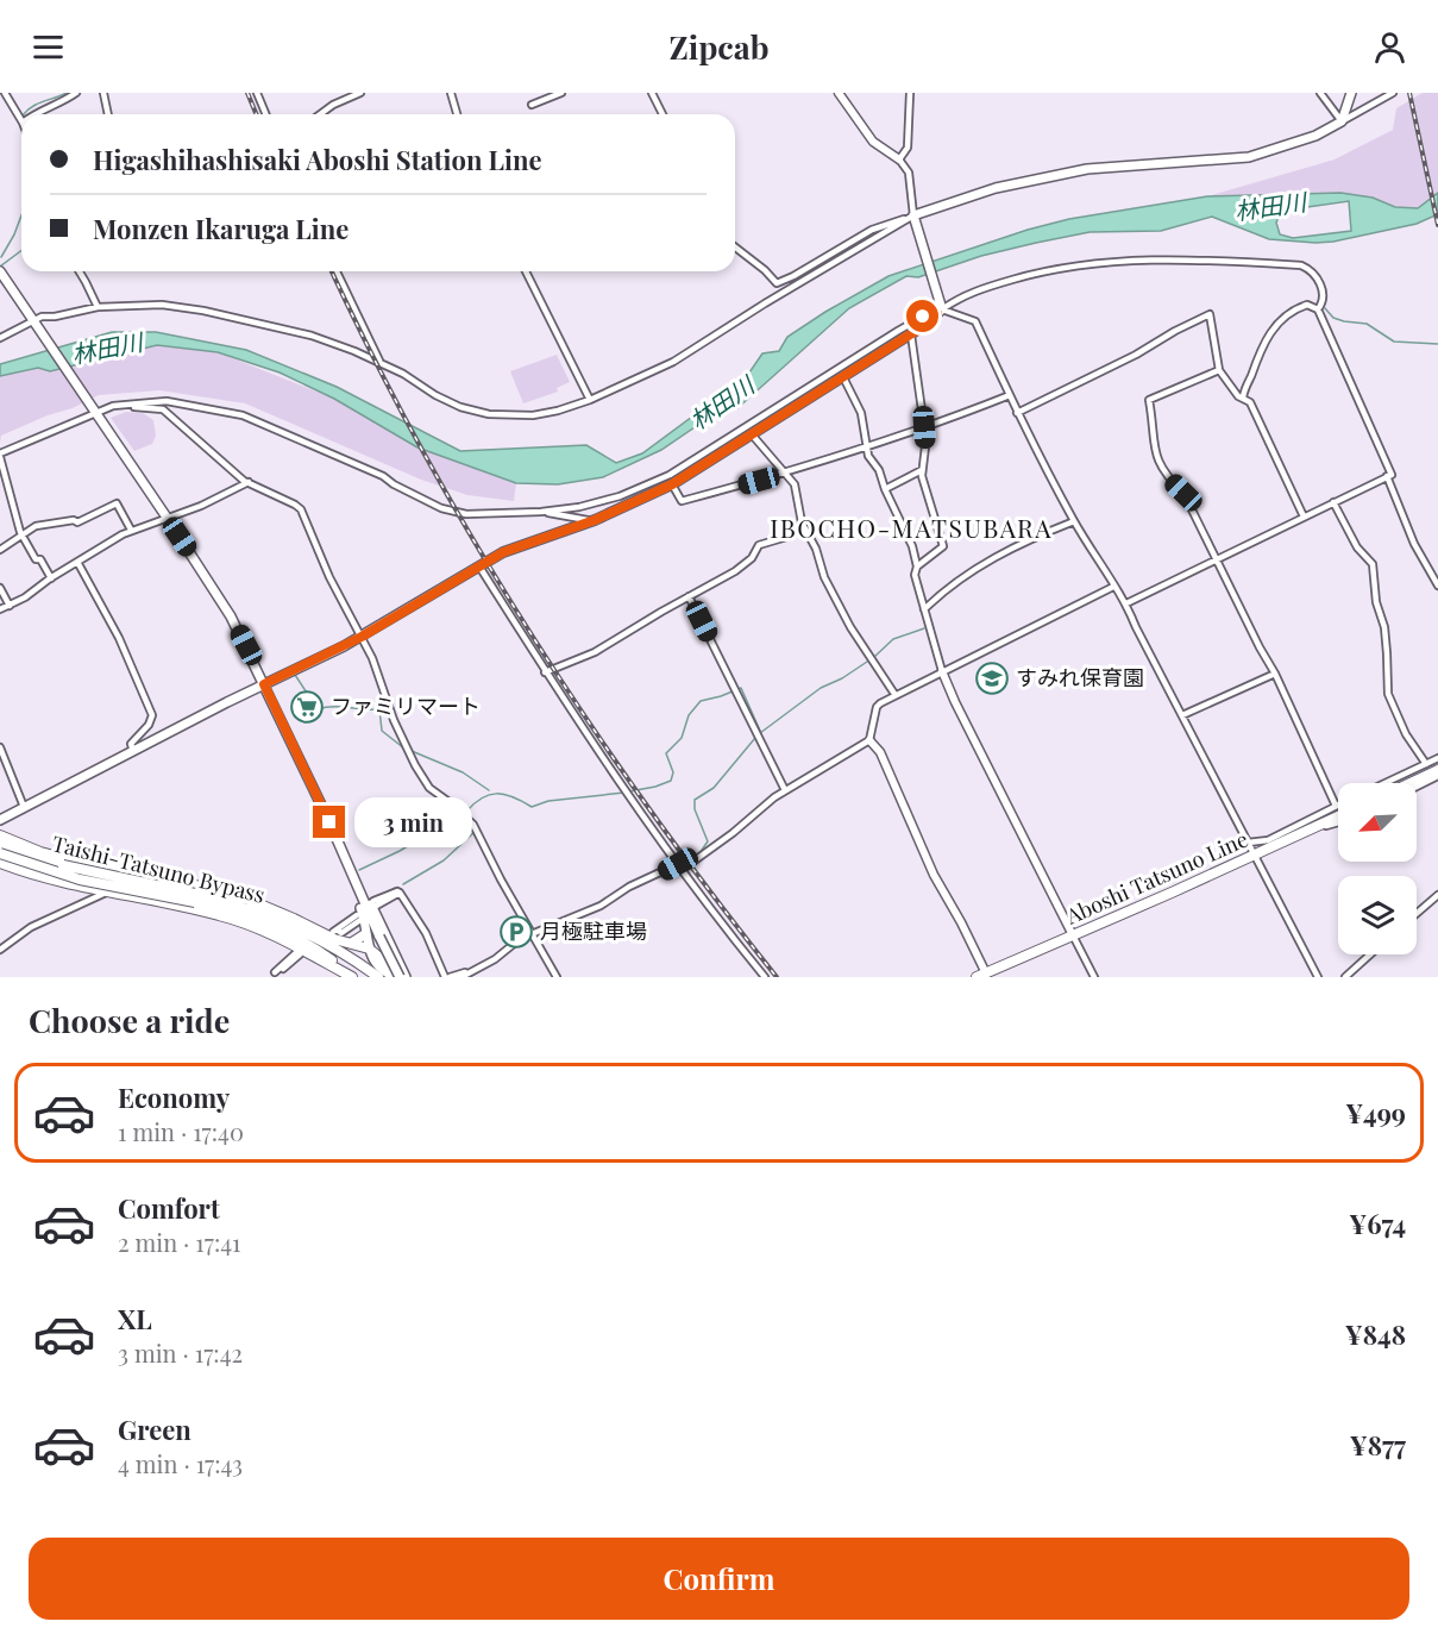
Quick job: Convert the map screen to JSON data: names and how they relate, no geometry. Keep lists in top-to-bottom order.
{
  "streets": {
    "main road": ["Taishi-Tatsuno Bypass", "Aboshi Tatsuno Line"]
  },
  "districts": ["IBOCHO-MATSUBARA"],
  "water": ["林田川"],
  "places": {
    "school or university": ["すみれ保育園"],
    "supermarket": ["ファミリマート"],
    "parking": ["月極駐車場"]
  },
  "north": "bottom left",
  "page": {
    "header": "Zipcab",
    "banner": ["Higashihashisaki Aboshi Station Line", "Monzen Ikaruga Line"],
    "bubble": "3 min",
    "heading": "Choose a ride",
    "list": [
      {
        "name": "Economy",
        "note": "1 min · 17:40",
        "value": "¥499"
      },
      {
        "name": "Comfort",
        "note": "2 min · 17:41",
        "value": "¥674"
      },
      {
        "name": "XL",
        "note": "3 min · 17:42",
        "value": "¥848"
      },
      {
        "name": "Green",
        "note": "4 min · 17:43",
        "value": "¥877"
      }
    ],
    "buttons": "Confirm"
  }
}
